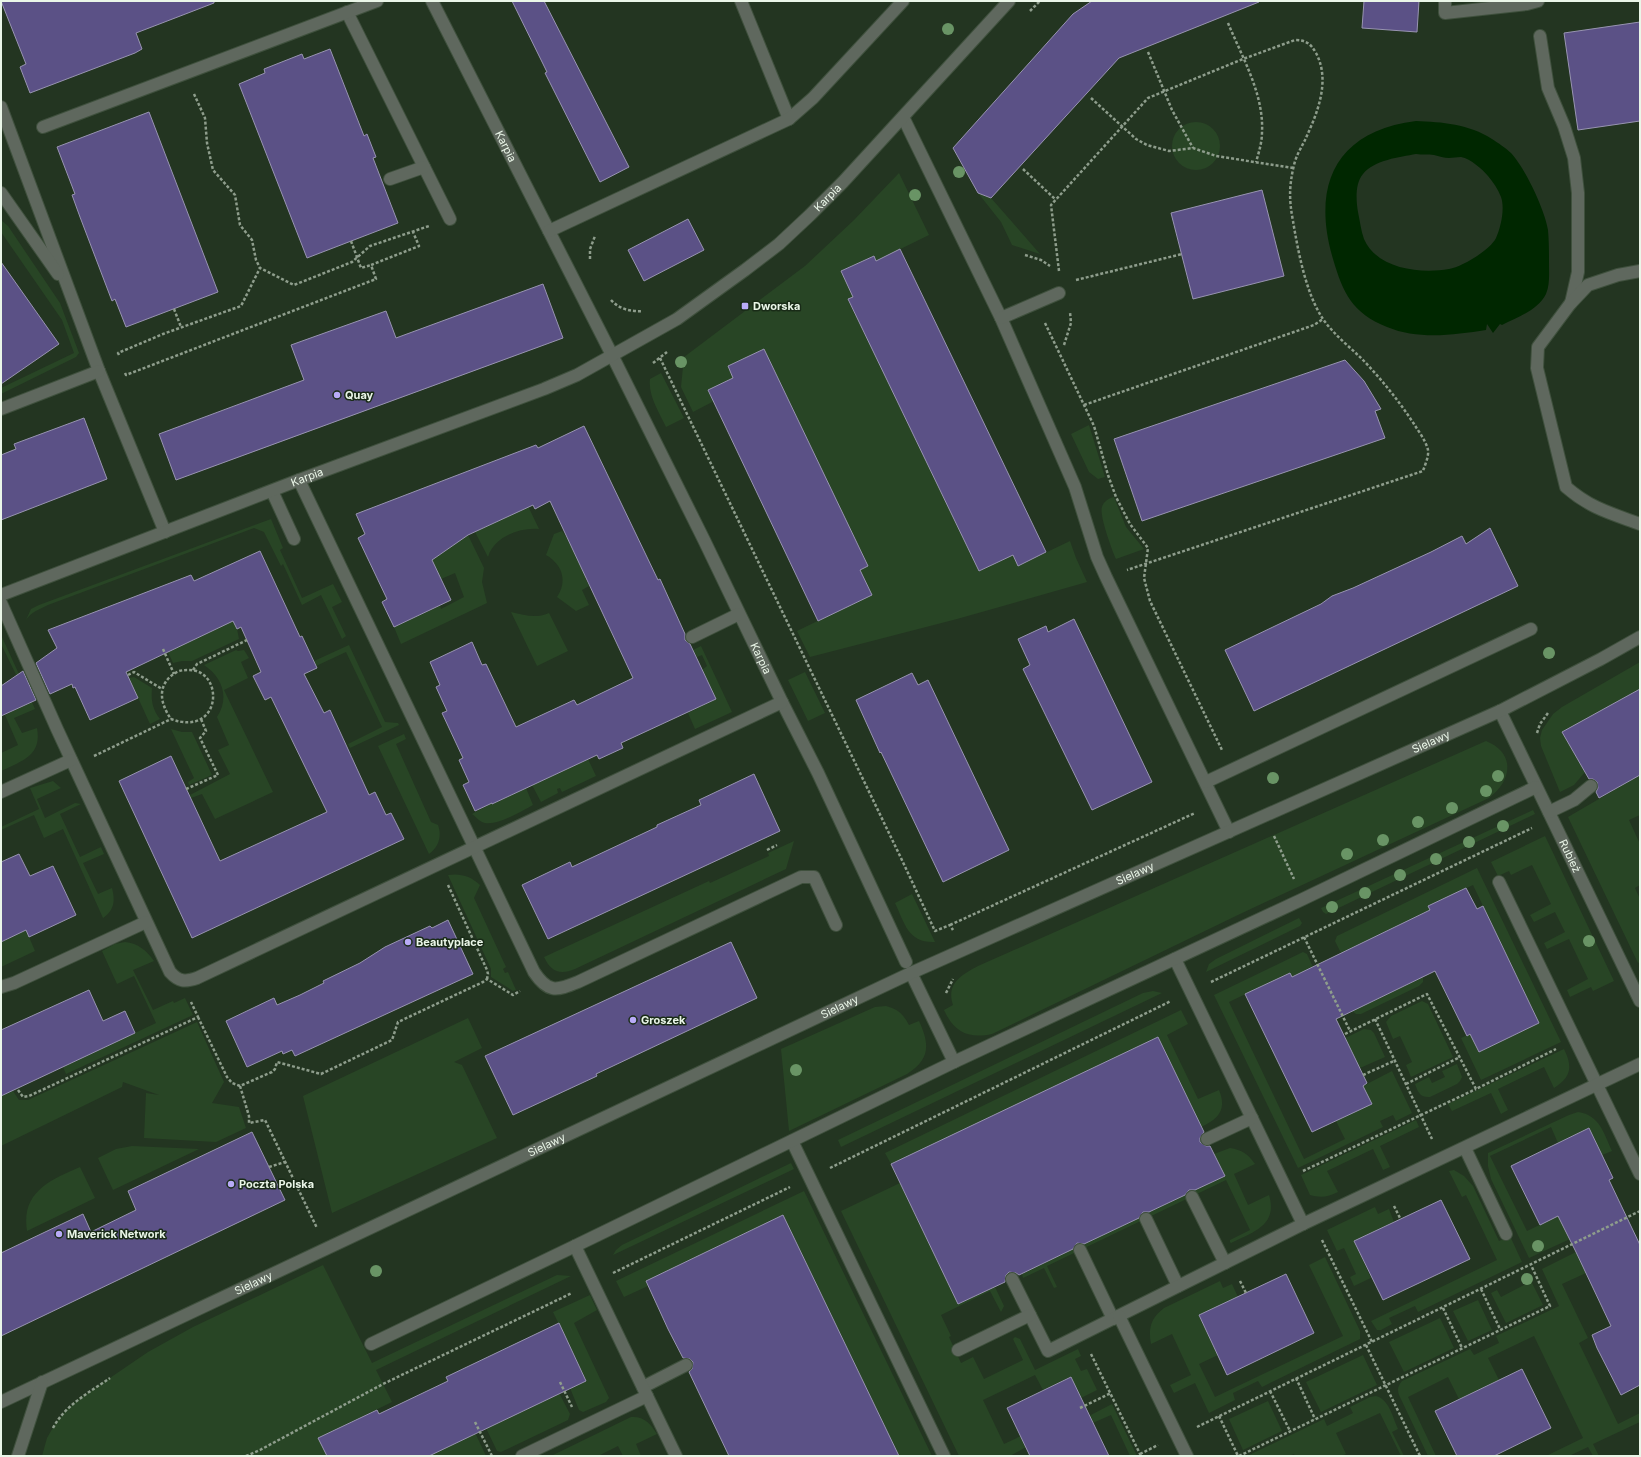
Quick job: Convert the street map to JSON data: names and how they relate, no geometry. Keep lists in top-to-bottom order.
{
  "streets": {
    "street": ["Karpia", "Sielawy", "Rubież"]
  },
  "crossings": [
    ["Karpia", "Sielawy"],
    ["Sielawy", "Rubież"]
  ],
  "places": {
    "transit": ["Dworska"],
    "other": [
      "Quay",
      "Beautyplace",
      "Groszek",
      "Poczta Polska",
      "Maverick Network"
    ]
  }
}
